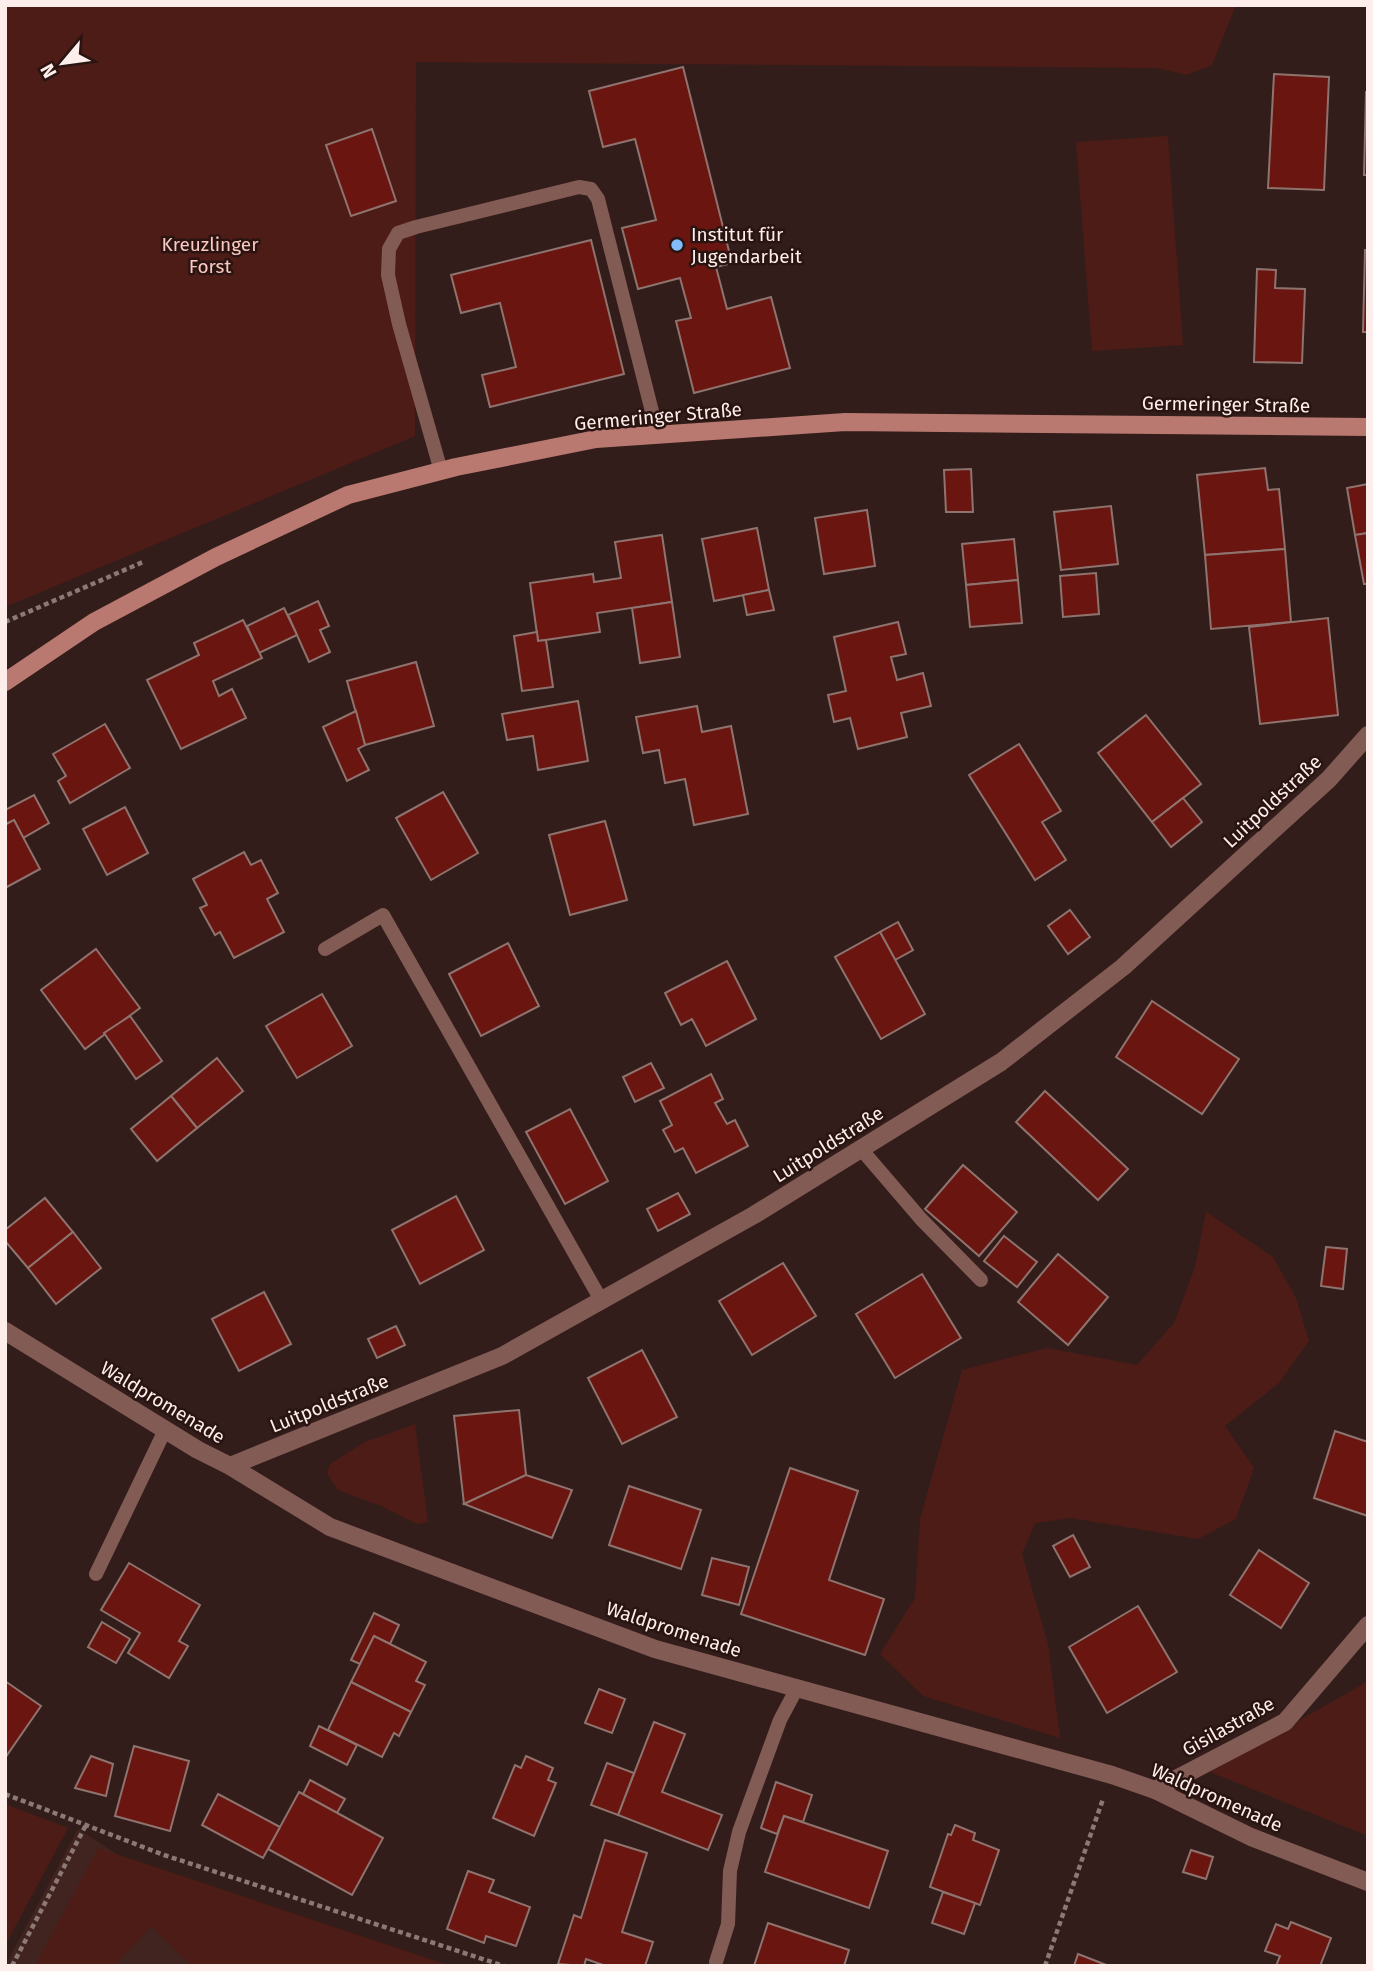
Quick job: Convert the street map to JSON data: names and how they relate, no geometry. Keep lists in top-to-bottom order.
{
  "streets": {
    "street": [
      "Germeringer Straße",
      "Luitpoldstraße",
      "Waldpromenade",
      "Gisilastraße"
    ]
  },
  "crossings": [
    ["Luitpoldstraße", "Waldpromenade"],
    ["Waldpromenade", "Gisilastraße"]
  ],
  "parks": ["Kreuzlinger Forst"],
  "places": ["Institut für Jugendarbeit"],
  "north": "bottom left"
}
